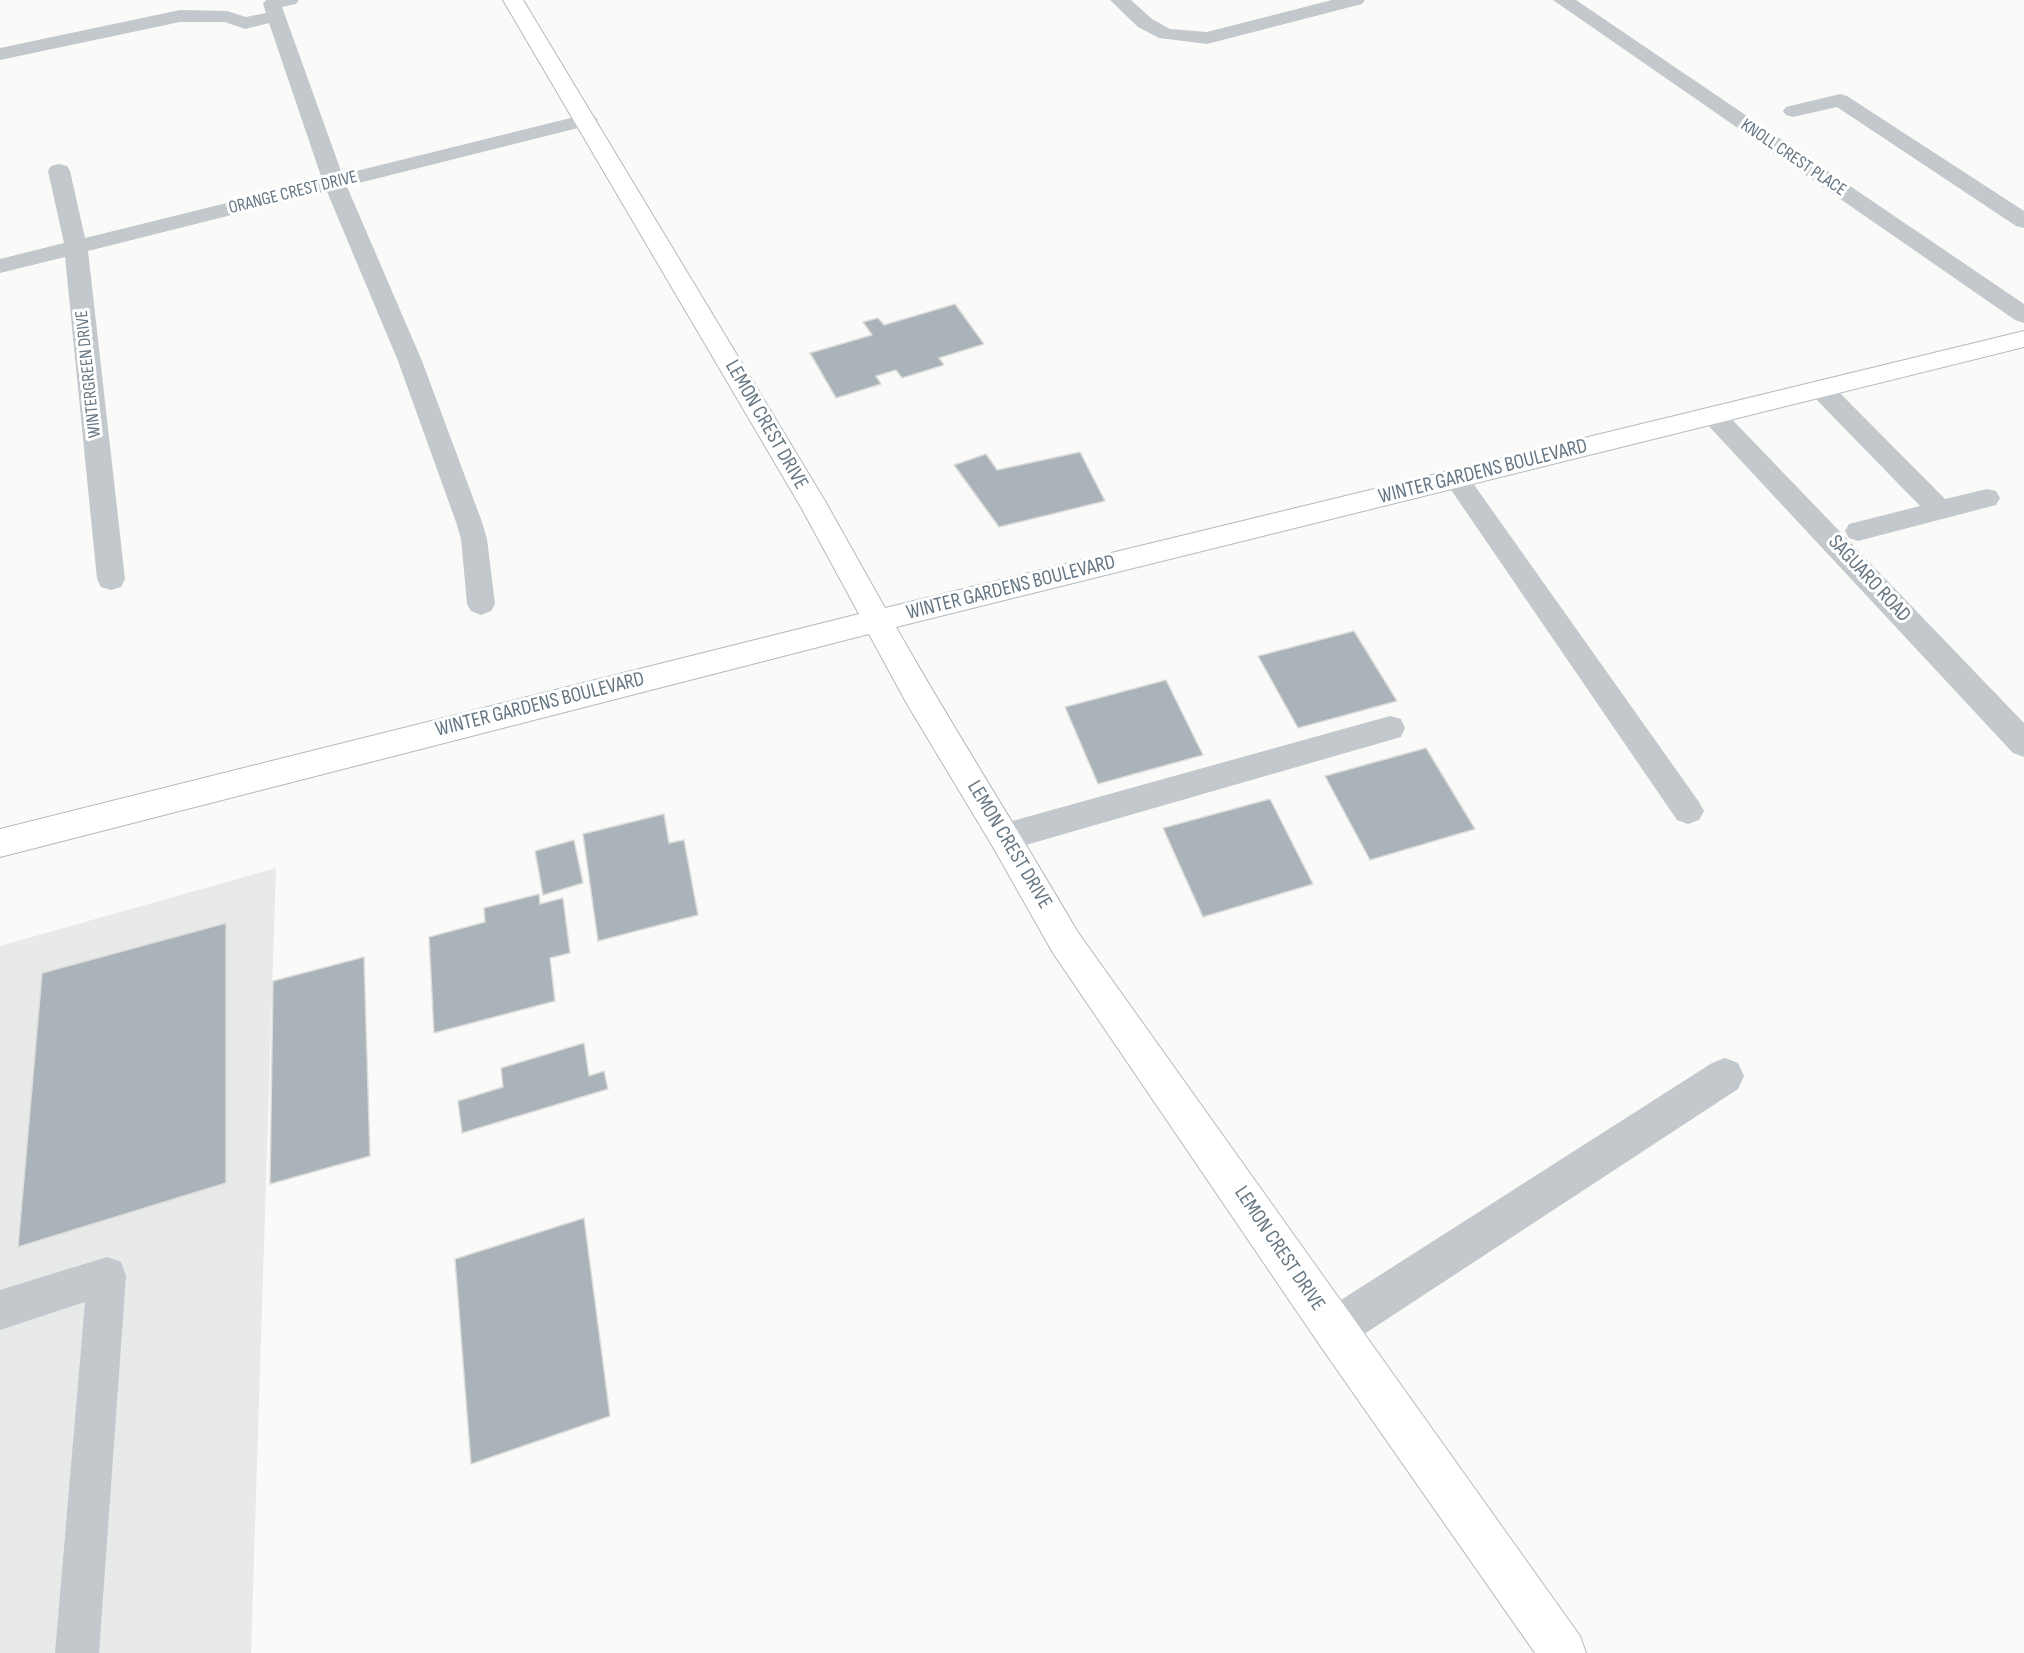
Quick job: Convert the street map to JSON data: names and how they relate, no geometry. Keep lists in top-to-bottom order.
{
  "streets": {
    "street": [
      "KNOLL CREST PLACE",
      "ORANGE CREST DRIVE",
      "WINTERGREEN DRIVE",
      "LEMON CREST DRIVE",
      "WINTER GARDENS BOULEVARD",
      "SAGUARO ROAD"
    ]
  },
  "crossings": [
    ["ORANGE CREST DRIVE", "WINTERGREEN DRIVE"],
    ["ORANGE CREST DRIVE", "LEMON CREST DRIVE"],
    ["LEMON CREST DRIVE", "WINTER GARDENS BOULEVARD"],
    ["WINTER GARDENS BOULEVARD", "SAGUARO ROAD"]
  ]
}
